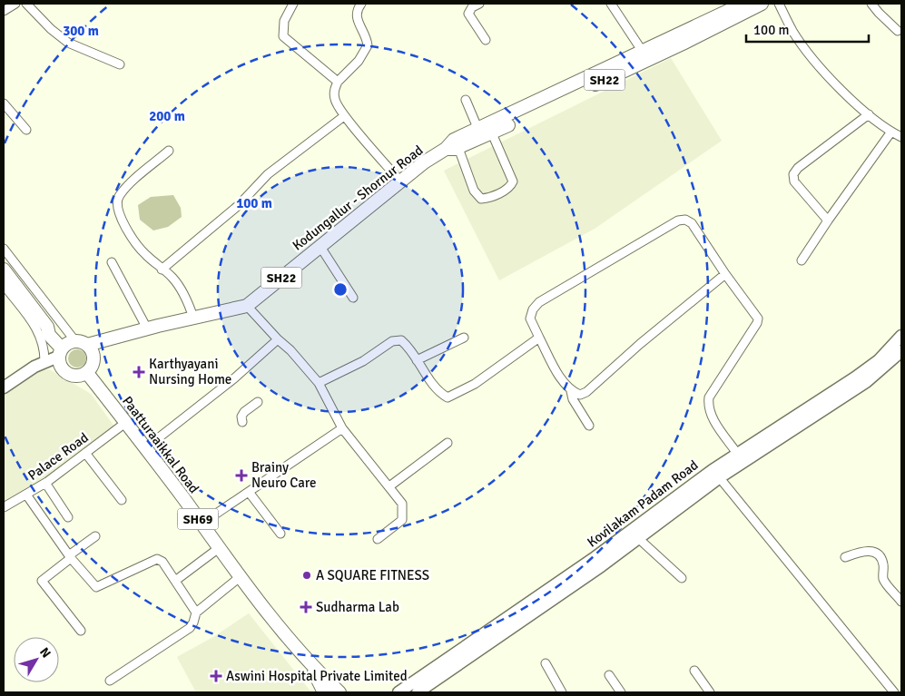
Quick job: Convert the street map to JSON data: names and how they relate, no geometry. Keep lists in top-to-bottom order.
{
  "streets": {
    "main road": [
      "SH22",
      "Kodungallur - Shornur Road",
      "Paatturaaikkal Road",
      "Kovilakam Padam Road",
      "SH69"
    ],
    "street": ["Palace Road"]
  },
  "crossings": [
    ["SH22", "Kodungallur - Shornur Road"],
    ["Kodungallur - Shornur Road", "Paatturaaikkal Road"],
    ["Paatturaaikkal Road", "Palace Road"],
    ["Paatturaaikkal Road", "SH69"]
  ],
  "places": {
    "health": [
      "Karthyayani Nursing Home",
      "Brainy Neuro Care",
      "Sudharma Lab",
      "Aswini Hospital Private Limited"
    ],
    "other": ["A SQUARE FITNESS"]
  },
  "scale_bar": "100 m",
  "north": "top right",
  "rings": ["300 m", "200 m", "100 m"]
}
